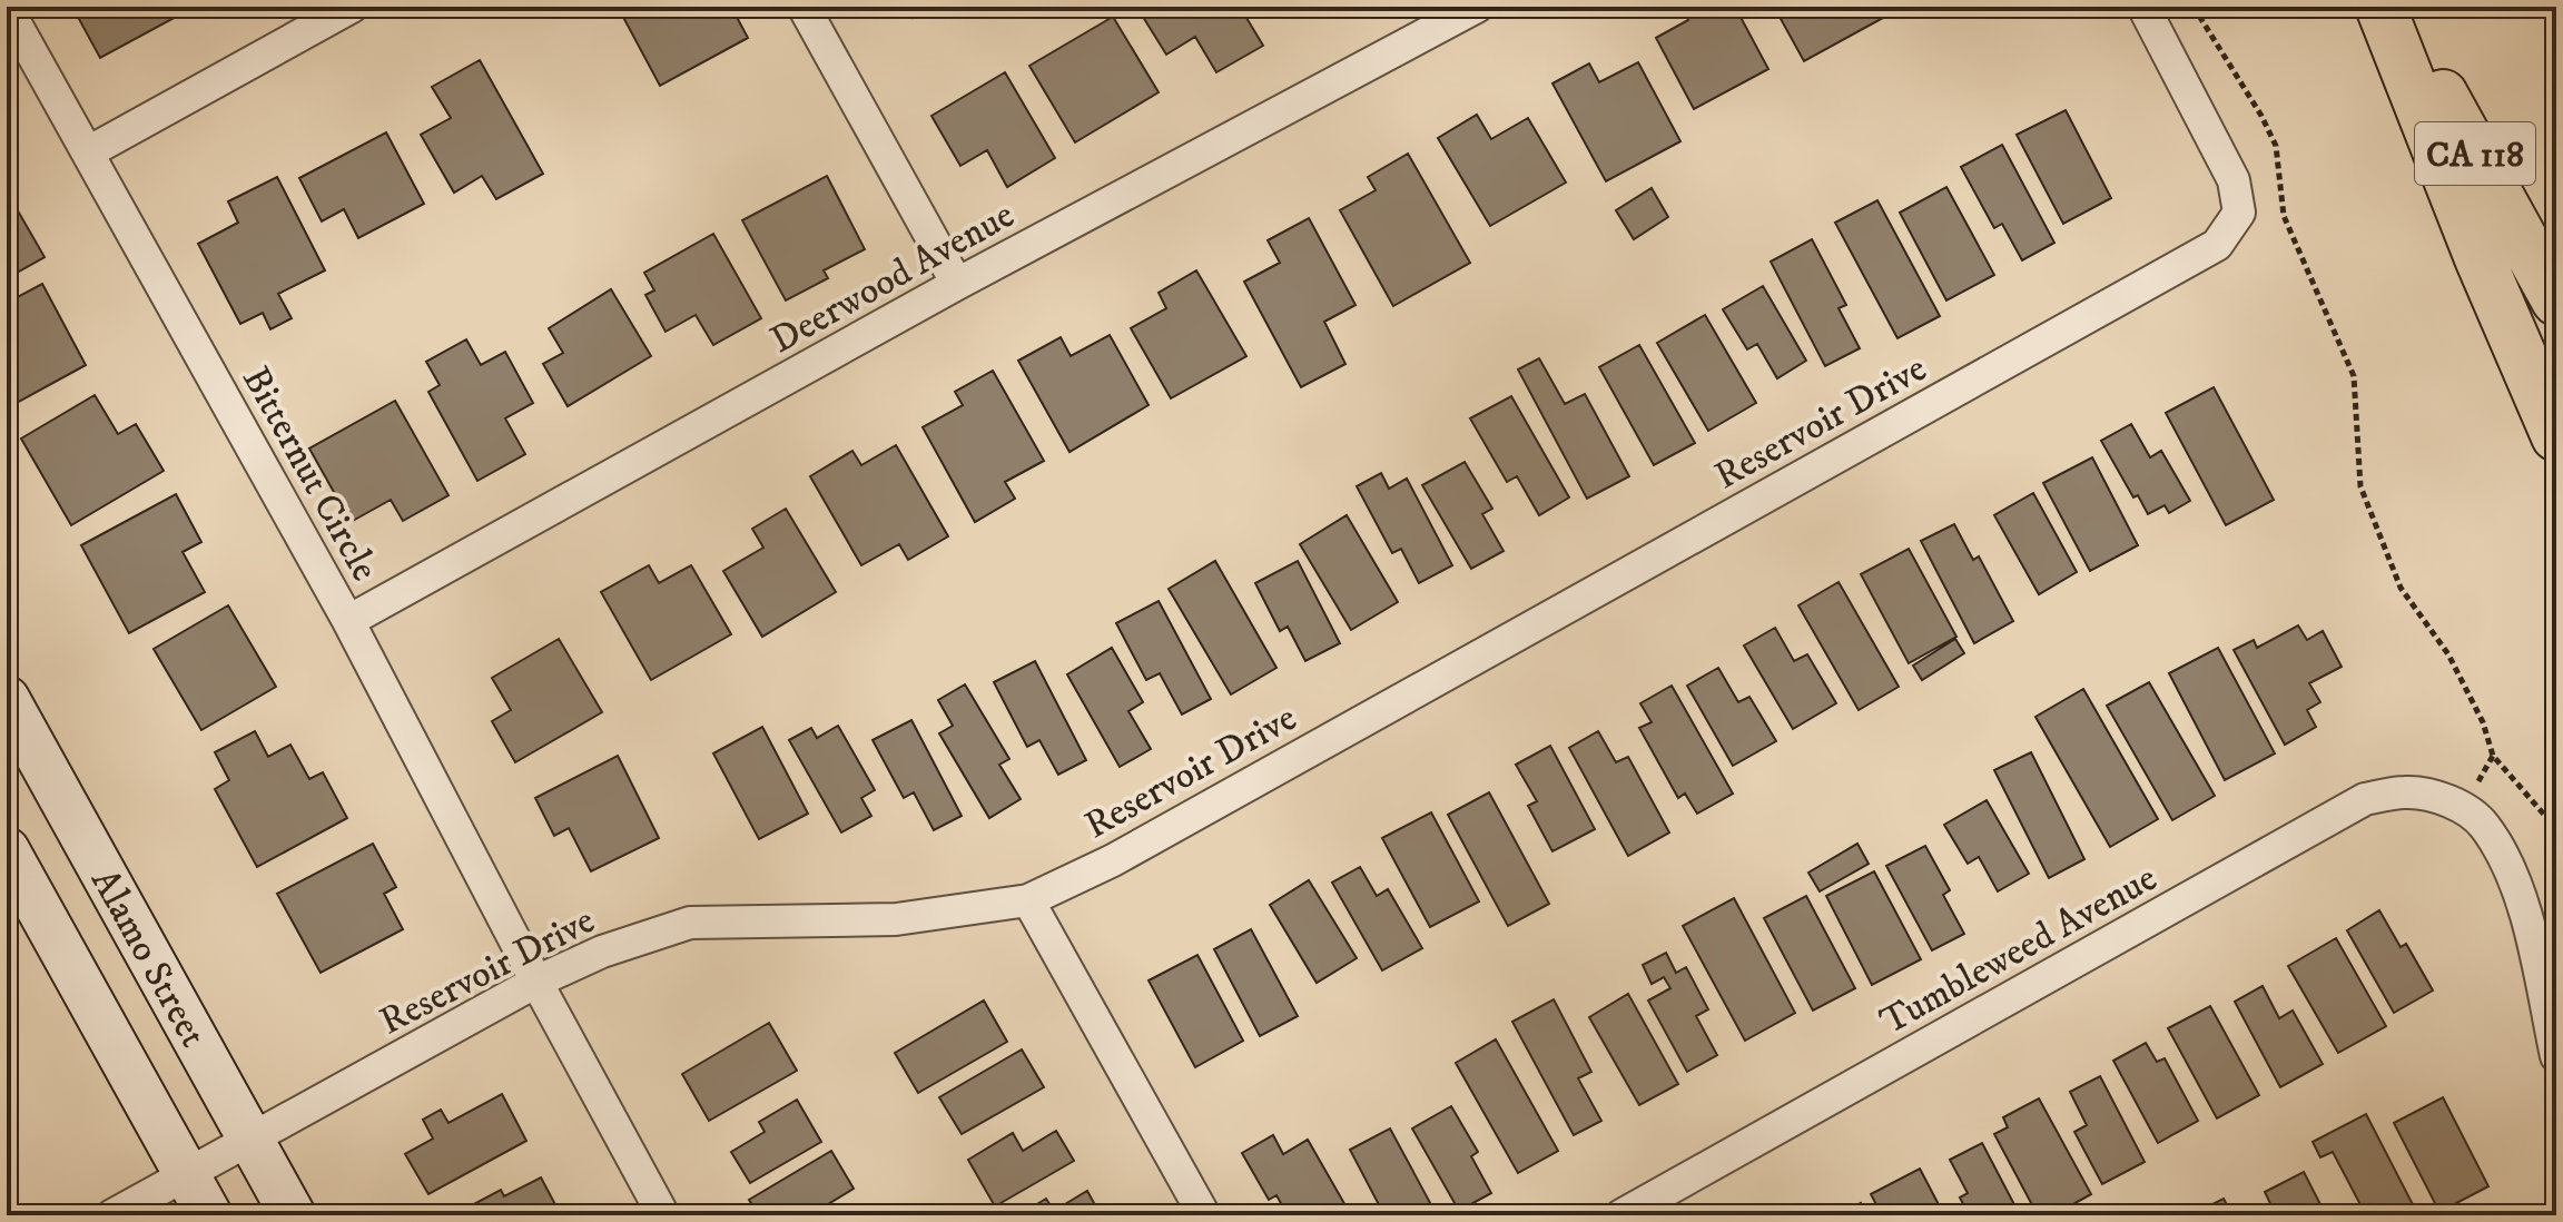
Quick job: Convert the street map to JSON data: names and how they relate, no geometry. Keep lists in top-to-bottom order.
{
  "streets": {
    "highway": ["CA 118"],
    "main road": ["Alamo Street"],
    "street": [
      "Deerwood Avenue",
      "Reservoir Drive",
      "Bitternut Circle",
      "Tumbleweed Avenue"
    ]
  },
  "crossings": [
    ["Deerwood Avenue", "Bitternut Circle"],
    ["Reservoir Drive", "Bitternut Circle"],
    ["Reservoir Drive", "Alamo Street"]
  ]
}
